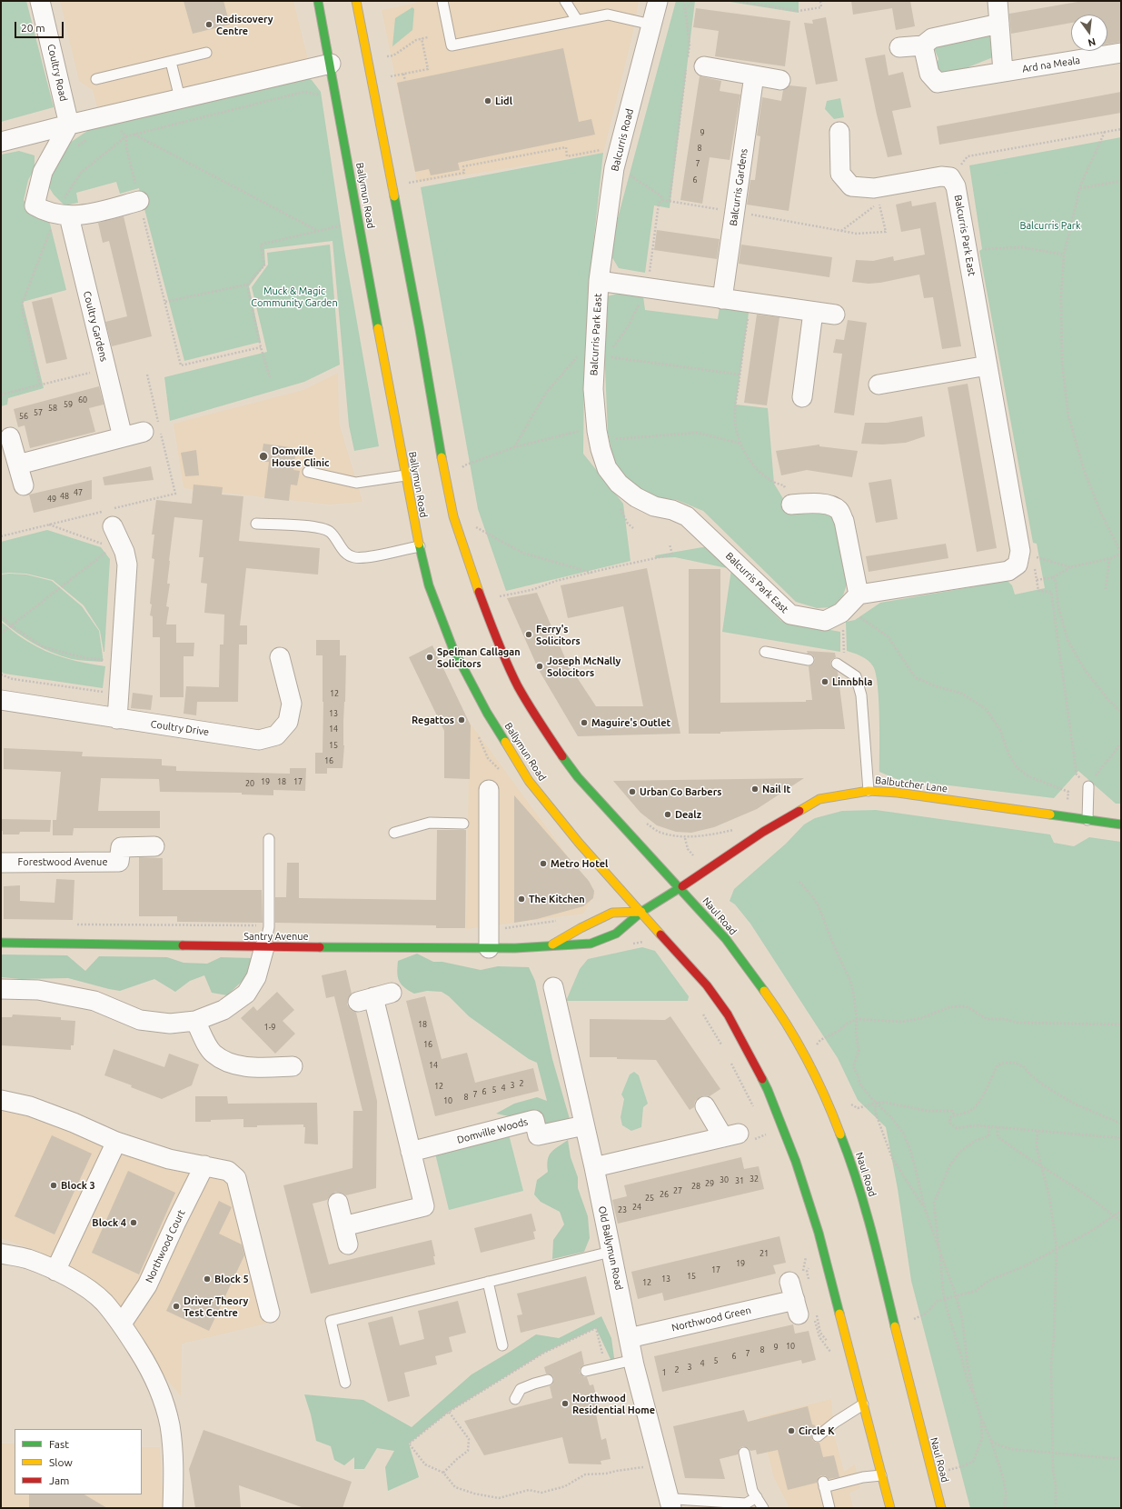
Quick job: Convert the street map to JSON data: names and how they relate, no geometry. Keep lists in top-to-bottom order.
{
  "streets": {
    "main road": [
      "Ballymun Road",
      "Balbutcher Lane",
      "Naul Road",
      "Santry Avenue"
    ],
    "street": [
      "Ard na Meala",
      "Coultry Road",
      "Balcurris Road",
      "Balcurris Gardens",
      "Balcurris Park East",
      "Coultry Gardens",
      "Coultry Drive",
      "Forestwood Avenue",
      "Domville Woods",
      "Northwood Court",
      "Old Ballymun Road",
      "Northwood Green"
    ]
  },
  "crossings": [
    ["Balcurris Road", "Balcurris Park East"],
    ["Ballymun Road", "Santry Avenue"],
    ["Balbutcher Lane", "Naul Road"],
    ["Balbutcher Lane", "Santry Avenue"],
    ["Naul Road", "Santry Avenue"],
    ["Domville Woods", "Old Ballymun Road"],
    ["Old Ballymun Road", "Northwood Green"]
  ],
  "parks": ["Balcurris Park", "Muck & Magic Community Garden"],
  "places": [
    "Rediscovery Centre",
    "Lidl",
    "Domville House Clinic",
    "Ferry's Solicitors",
    "Spelman Callagan Solicitors",
    "Joseph McNally Solocitors",
    "Linnbhla",
    "Regattos",
    "Maguire's Outlet",
    "Nail It",
    "Urban Co Barbers",
    "Dealz",
    "Metro Hotel",
    "The Kitchen",
    "Block 3",
    "Block 4",
    "Block 5",
    "Driver Theory Test Centre",
    "Northwood Residential Home",
    "Circle K"
  ],
  "house_numbers": [
    "9",
    "8",
    "7",
    "6",
    "60",
    "59",
    "58",
    "57",
    "56",
    "47",
    "48",
    "49",
    "12",
    "13",
    "14",
    "15",
    "16",
    "19",
    "18",
    "17",
    "20",
    "18",
    "1-9",
    "16",
    "14",
    "2",
    "3",
    "12",
    "4",
    "5",
    "6",
    "7",
    "8",
    "10",
    "32",
    "30",
    "31",
    "29",
    "28",
    "27",
    "26",
    "25",
    "24",
    "23",
    "21",
    "19",
    "17",
    "15",
    "13",
    "12",
    "10",
    "9",
    "8",
    "7",
    "6",
    "5",
    "4",
    "3",
    "2",
    "1"
  ],
  "legend": ["Fast", "Slow", "Jam"],
  "scale_bar": "20 m",
  "north": "bottom"
}
